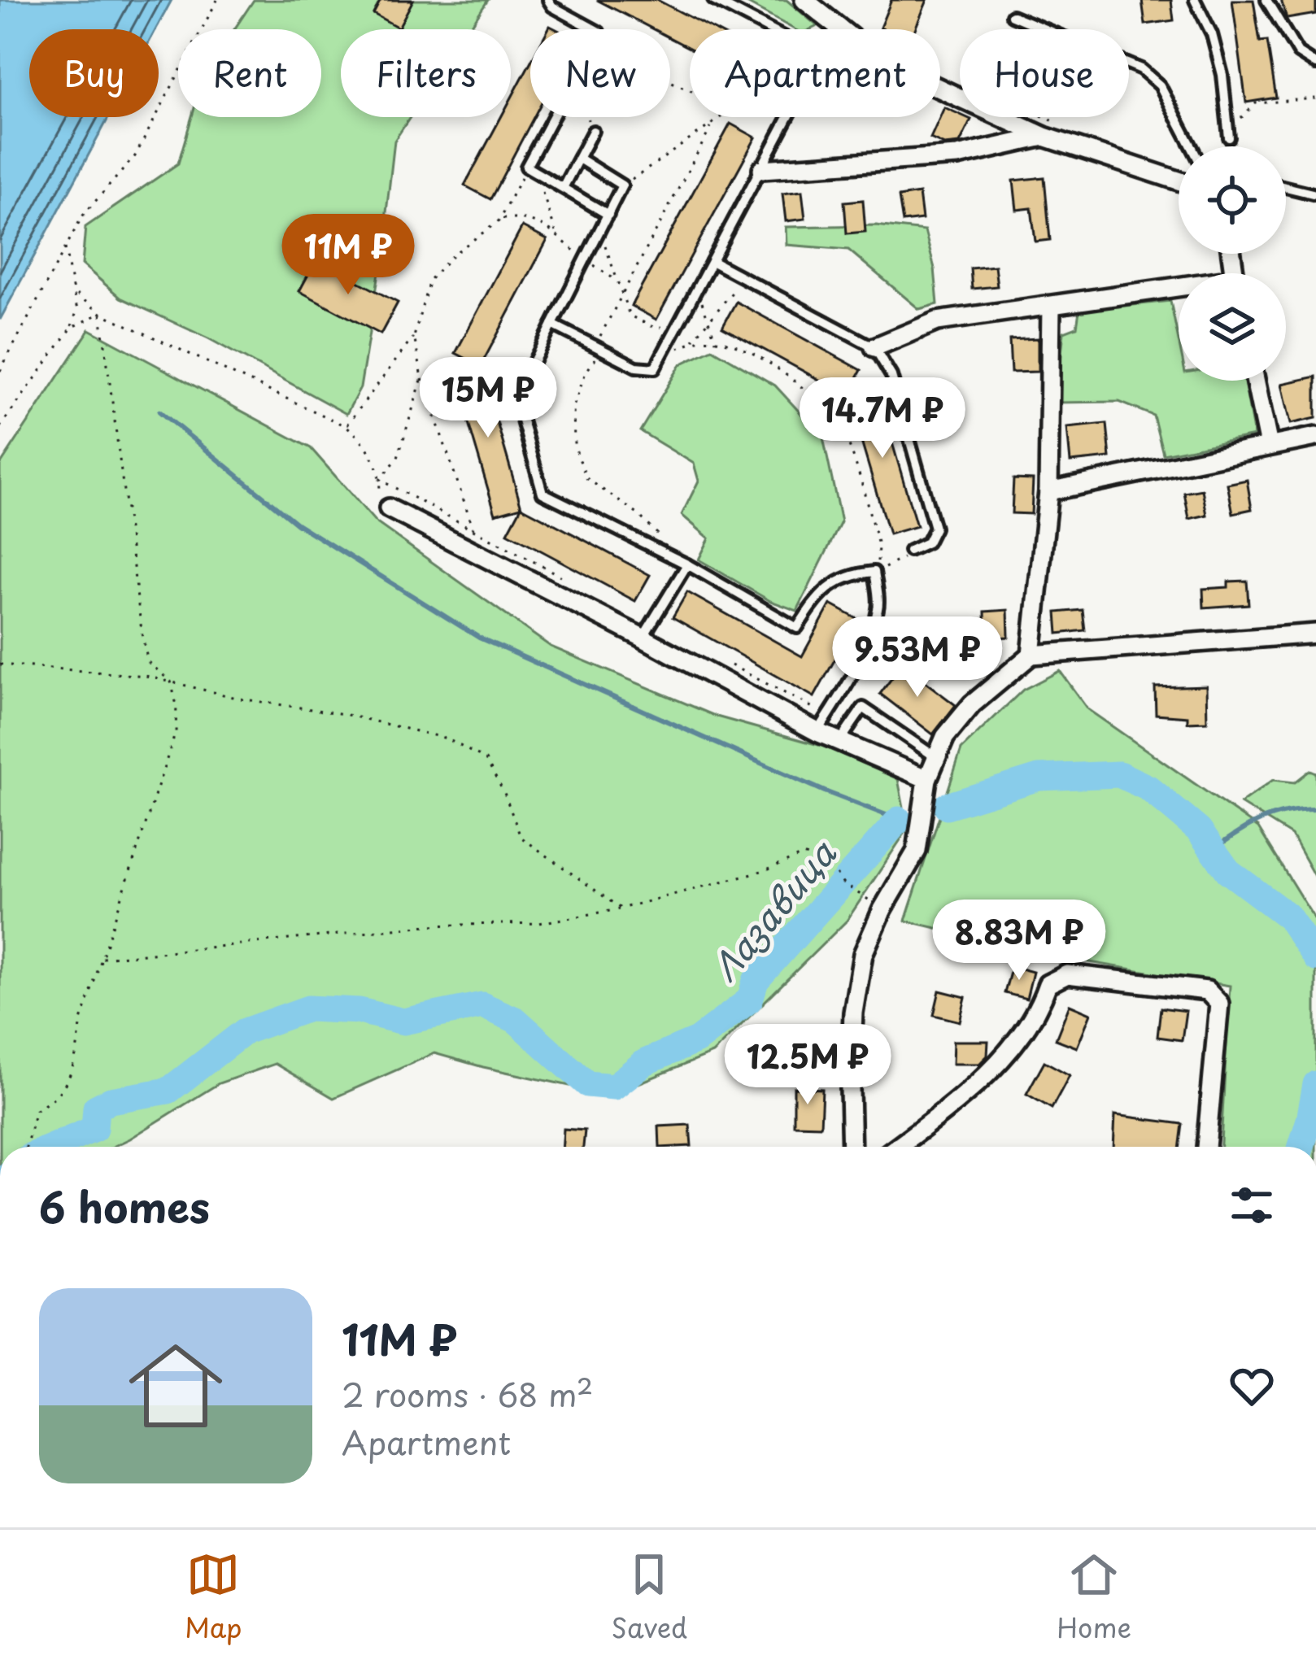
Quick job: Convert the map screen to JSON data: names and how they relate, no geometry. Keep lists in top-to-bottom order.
{
  "water": ["Лазавица"],
  "page": {
    "chip": [
      "Buy",
      "Rent",
      "Filters",
      "New",
      "Apartment",
      "House"
    ],
    "price": [
      "11M ₽",
      "15M ₽",
      "14.7M ₽",
      "9.53M ₽",
      "8.83M ₽",
      "12.5M ₽"
    ],
    "heading": "6 homes",
    "list": [
      {
        "name": "11M ₽",
        "note": "2 rooms · 68 m² · Apartment"
      }
    ],
    "tabs": ["Map", "Saved", "Home"]
  }
}
